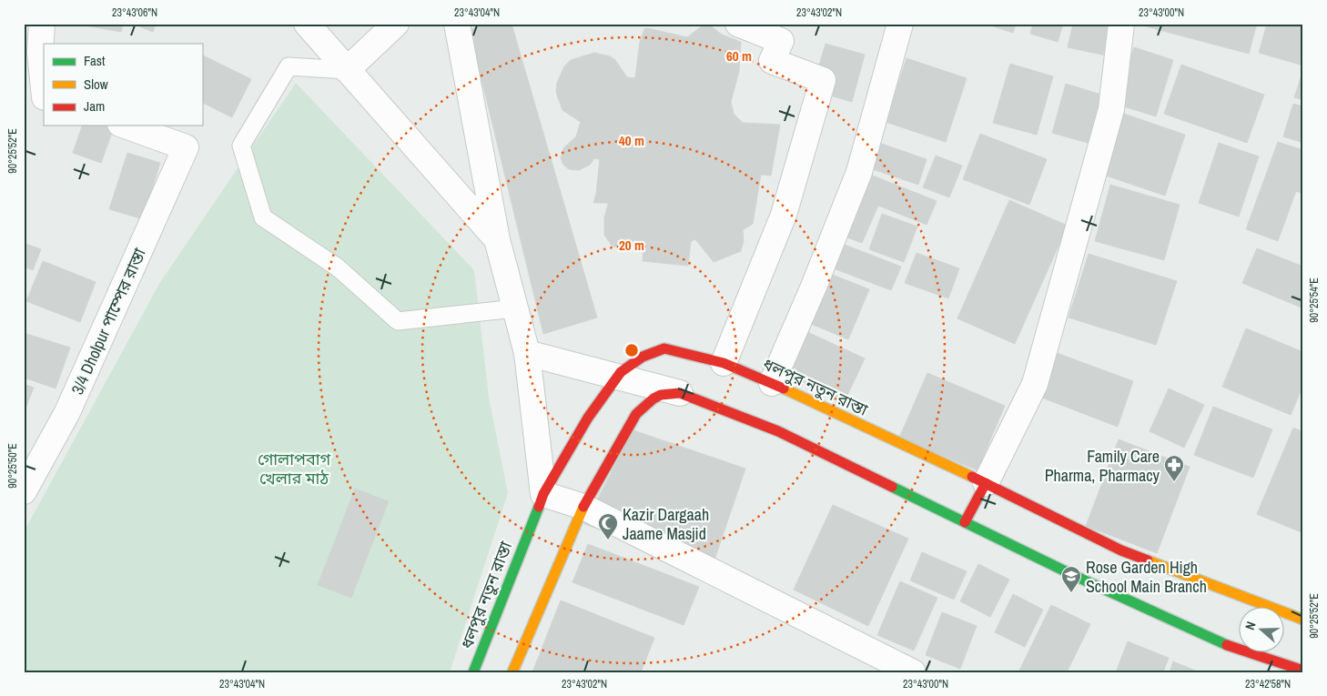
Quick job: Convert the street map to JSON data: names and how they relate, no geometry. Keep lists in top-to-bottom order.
{
  "streets": {
    "main road": ["ধলপুর নতুন রাস্তা"],
    "street": ["3/4 Dholpur পাম্পের রাস্তা"]
  },
  "parks": ["গোলাপবাগ খেলার মাঠ"],
  "places": {
    "pharmacy": ["Family Care Pharma, Pharmacy"],
    "mosque": ["Kazir Dargaah Jaame Masjid"],
    "school or university": ["Rose Garden High School Main Branch"]
  },
  "legend": ["Fast", "Slow", "Jam"],
  "north": "left",
  "coordinates": [
    "23°43'06\"N",
    "23°43'04\"N",
    "23°43'02\"N",
    "23°43'00\"N",
    "90°25'52\"E",
    "90°25'54\"E",
    "90°25'50\"E",
    "23°42'58\"N"
  ],
  "rings": ["60 m", "40 m", "20 m"]
}
